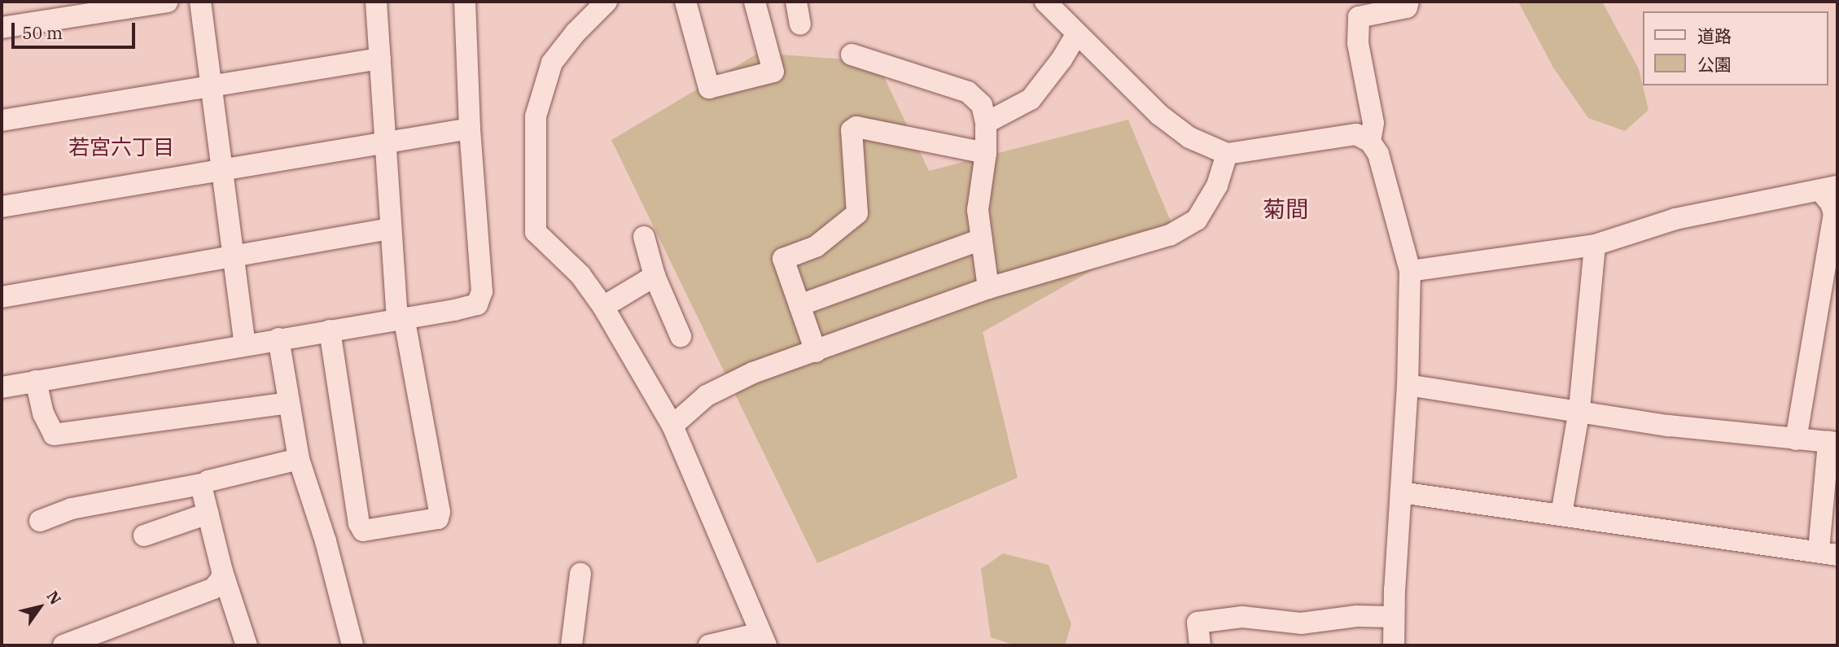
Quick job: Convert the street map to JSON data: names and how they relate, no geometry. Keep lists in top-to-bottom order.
{
  "districts": ["若宮六丁目", "菊間"],
  "legend": ["道路", "公園"],
  "scale_bar": "50 m",
  "north": "top right"
}
